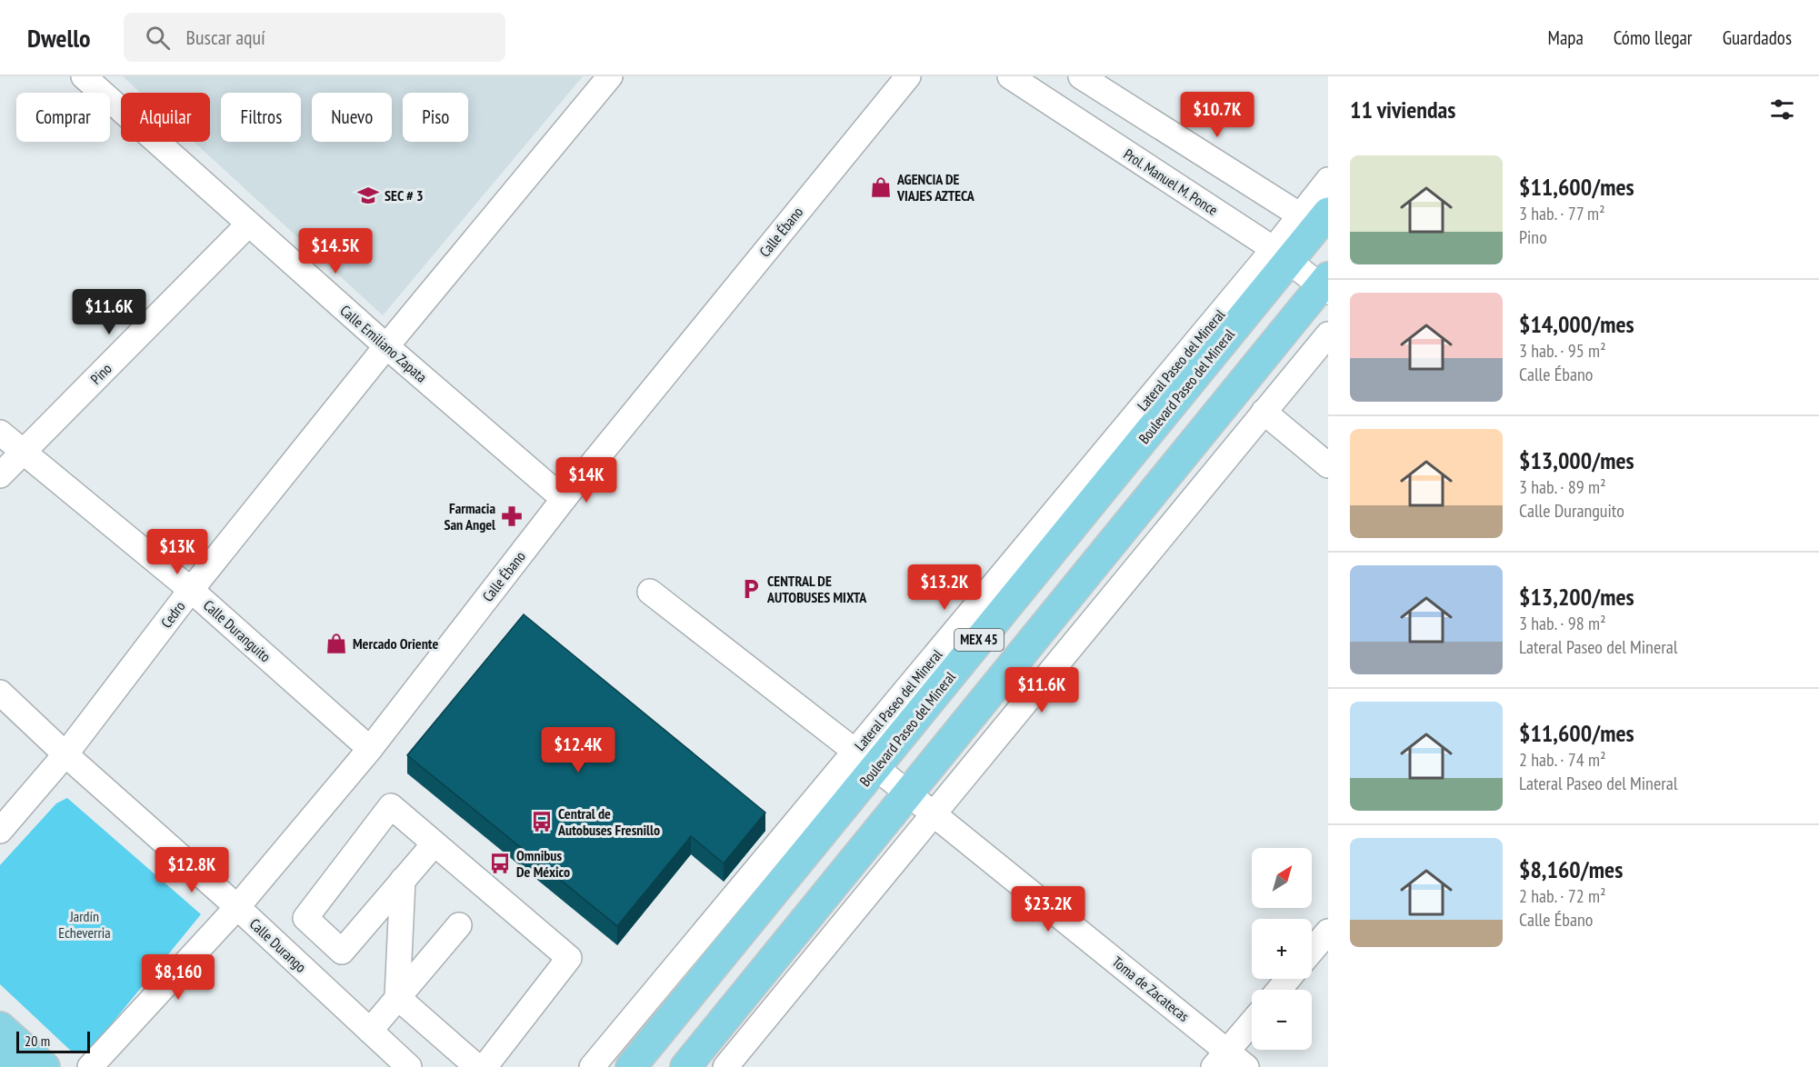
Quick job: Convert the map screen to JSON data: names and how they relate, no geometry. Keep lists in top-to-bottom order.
{
  "streets": {
    "main road": ["Boulevard Paseo del Mineral", "MEX 45"],
    "street": [
      "Prol. Manuel M. Ponce",
      "Calle Ébano",
      "Calle Emiliano Zapata",
      "Lateral Paseo del Mineral",
      "Pino",
      "Cedro",
      "Calle Duranguito",
      "Calle Durango",
      "Toma de Zacatecas"
    ]
  },
  "crossings": [
    ["Prol. Manuel M. Ponce", "Boulevard Paseo del Mineral"],
    ["Prol. Manuel M. Ponce", "MEX 45"],
    ["Calle Ébano", "Calle Emiliano Zapata"],
    ["Calle Ébano", "Calle Duranguito"],
    ["Calle Ébano", "Calle Durango"],
    ["Calle Emiliano Zapata", "Pino"],
    ["Calle Emiliano Zapata", "Cedro"],
    ["Lateral Paseo del Mineral", "Boulevard Paseo del Mineral"],
    ["Lateral Paseo del Mineral", "Toma de Zacatecas"],
    ["Pino", "Calle Duranguito"],
    ["Boulevard Paseo del Mineral", "Toma de Zacatecas"],
    ["Cedro", "Calle Duranguito"],
    ["Cedro", "Calle Durango"],
    ["MEX 45", "Toma de Zacatecas"]
  ],
  "parks": ["Jardín Echeverria"],
  "places": {
    "shop": ["AGENCIA DE VIAJES AZTECA", "Mercado Oriente"],
    "school or university": ["SEC # 3"],
    "pharmacy": ["Farmacia San Angel"],
    "parking": ["CENTRAL DE AUTOBUSES MIXTA"],
    "bus stop": ["Central de Autobuses Fresnillo", "Omnibus De México"]
  },
  "scale_bar": "20 m",
  "north": "top right",
  "page": {
    "header": "Dwello",
    "search": "Buscar aquí",
    "nav": ["Mapa", "Cómo llegar", "Guardados"],
    "heading": "11 viviendas",
    "price": [
      "$10.7K",
      "$14.5K",
      "$11.6K",
      "$14K",
      "$13K",
      "$13.2K",
      "$11.6K",
      "$12.4K",
      "$12.8K",
      "$23.2K",
      "$8,160"
    ],
    "chip": [
      "Comprar",
      "Alquilar",
      "Filtros",
      "Nuevo",
      "Piso"
    ],
    "list": [
      {
        "name": "$11,600/mes",
        "note": "3 hab. · 77 m² · Pino"
      },
      {
        "name": "$14,000/mes",
        "note": "3 hab. · 95 m² · Calle Ébano"
      },
      {
        "name": "$13,000/mes",
        "note": "3 hab. · 89 m² · Calle Duranguito"
      },
      {
        "name": "$13,200/mes",
        "note": "3 hab. · 98 m² · Lateral Paseo del Mineral"
      },
      {
        "name": "$11,600/mes",
        "note": "2 hab. · 74 m² · Lateral Paseo del Mineral"
      },
      {
        "name": "$8,160/mes",
        "note": "2 hab. · 72 m² · Calle Ébano"
      }
    ],
    "map_buttons": ["+", "−"],
    "scale": "20 m"
  }
}
